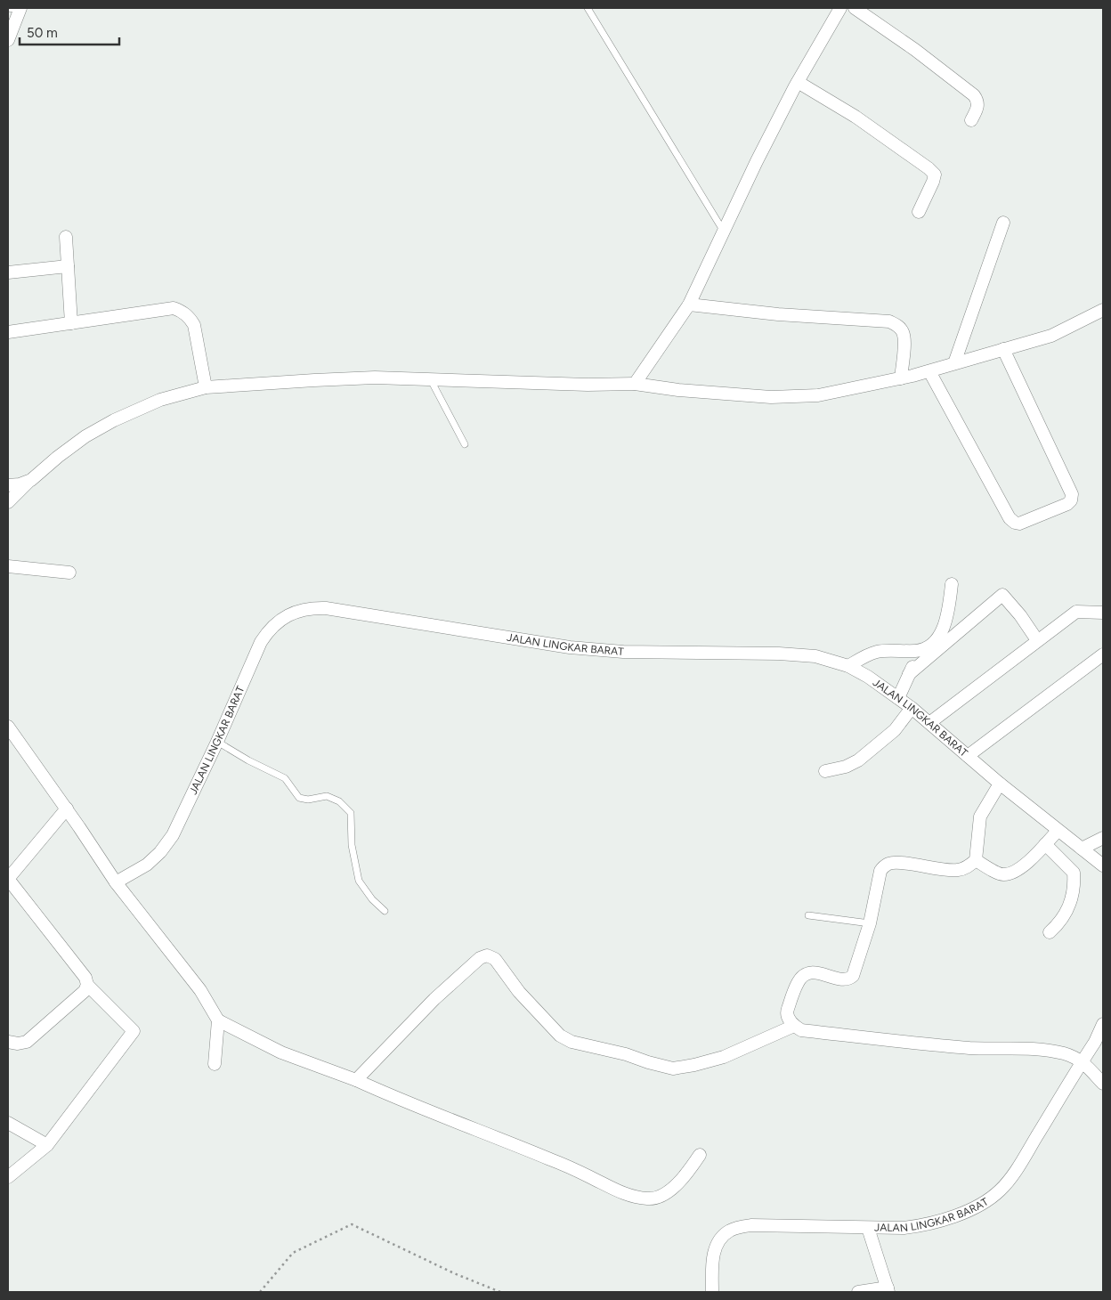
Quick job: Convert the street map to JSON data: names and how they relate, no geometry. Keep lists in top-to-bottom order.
{
  "streets": {
    "street": ["JALAN LINGKAR BARAT"]
  },
  "scale_bar": "50 m"
}
